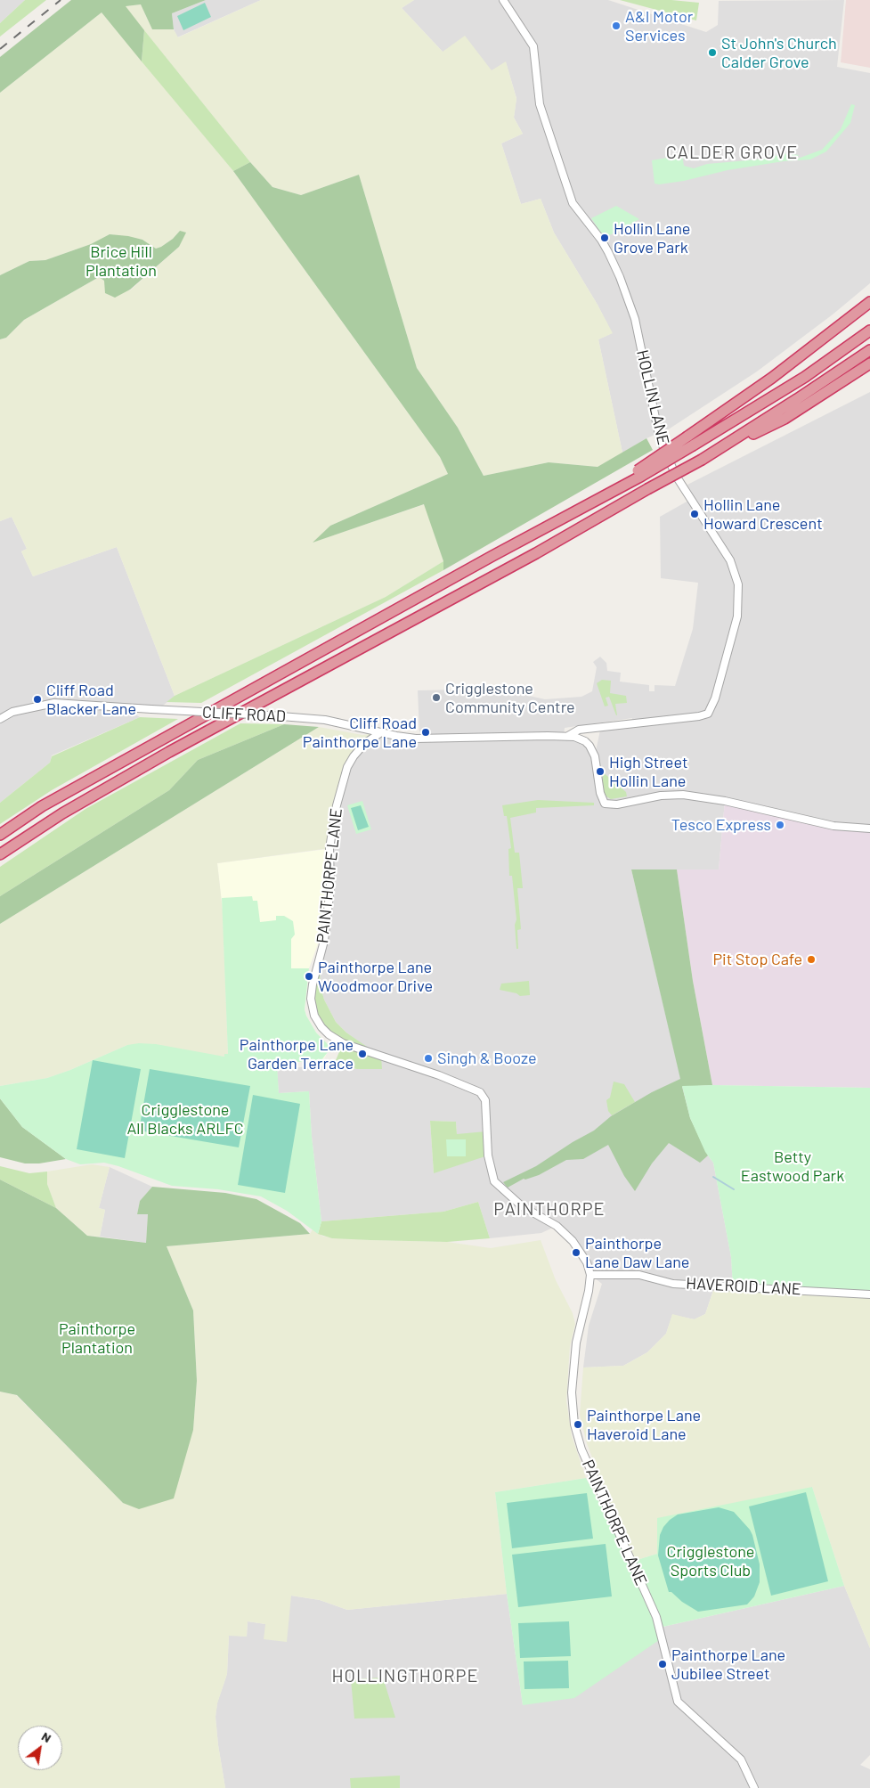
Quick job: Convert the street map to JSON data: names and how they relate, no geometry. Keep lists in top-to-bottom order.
{
  "streets": {
    "street": [
      "HOLLIN LANE",
      "CLIFF ROAD",
      "PAINTHORPE LANE",
      "HAVEROID LANE"
    ]
  },
  "crossings": [
    ["HOLLIN LANE", "CLIFF ROAD"],
    ["CLIFF ROAD", "PAINTHORPE LANE"],
    ["PAINTHORPE LANE", "HAVEROID LANE"]
  ],
  "districts": ["CALDER GROVE", "PAINTHORPE", "HOLLINGTHORPE"],
  "parks": [
    "Brice Hill Plantation",
    "Crigglestone All Blacks ARLFC",
    "Betty Eastwood Park",
    "Painthorpe Plantation",
    "Crigglestone Sports Club"
  ],
  "places": [
    "A&I Motor Services",
    "St John's Church Calder Grove",
    "Hollin Lane Grove Park",
    "Hollin Lane Howard Crescent",
    "Crigglestone Community Centre",
    "Cliff Road Blacker Lane",
    "Cliff Road Painthorpe Lane",
    "High Street Hollin Lane",
    "Tesco Express",
    "Pit Stop Cafe",
    "Painthorpe Lane Woodmoor Drive",
    "Painthorpe Lane Garden Terrace",
    "Singh & Booze",
    "Painthorpe Lane Daw Lane",
    "Painthorpe Lane Haveroid Lane",
    "Painthorpe Lane Jubilee Street"
  ],
  "north": "top right"
}
